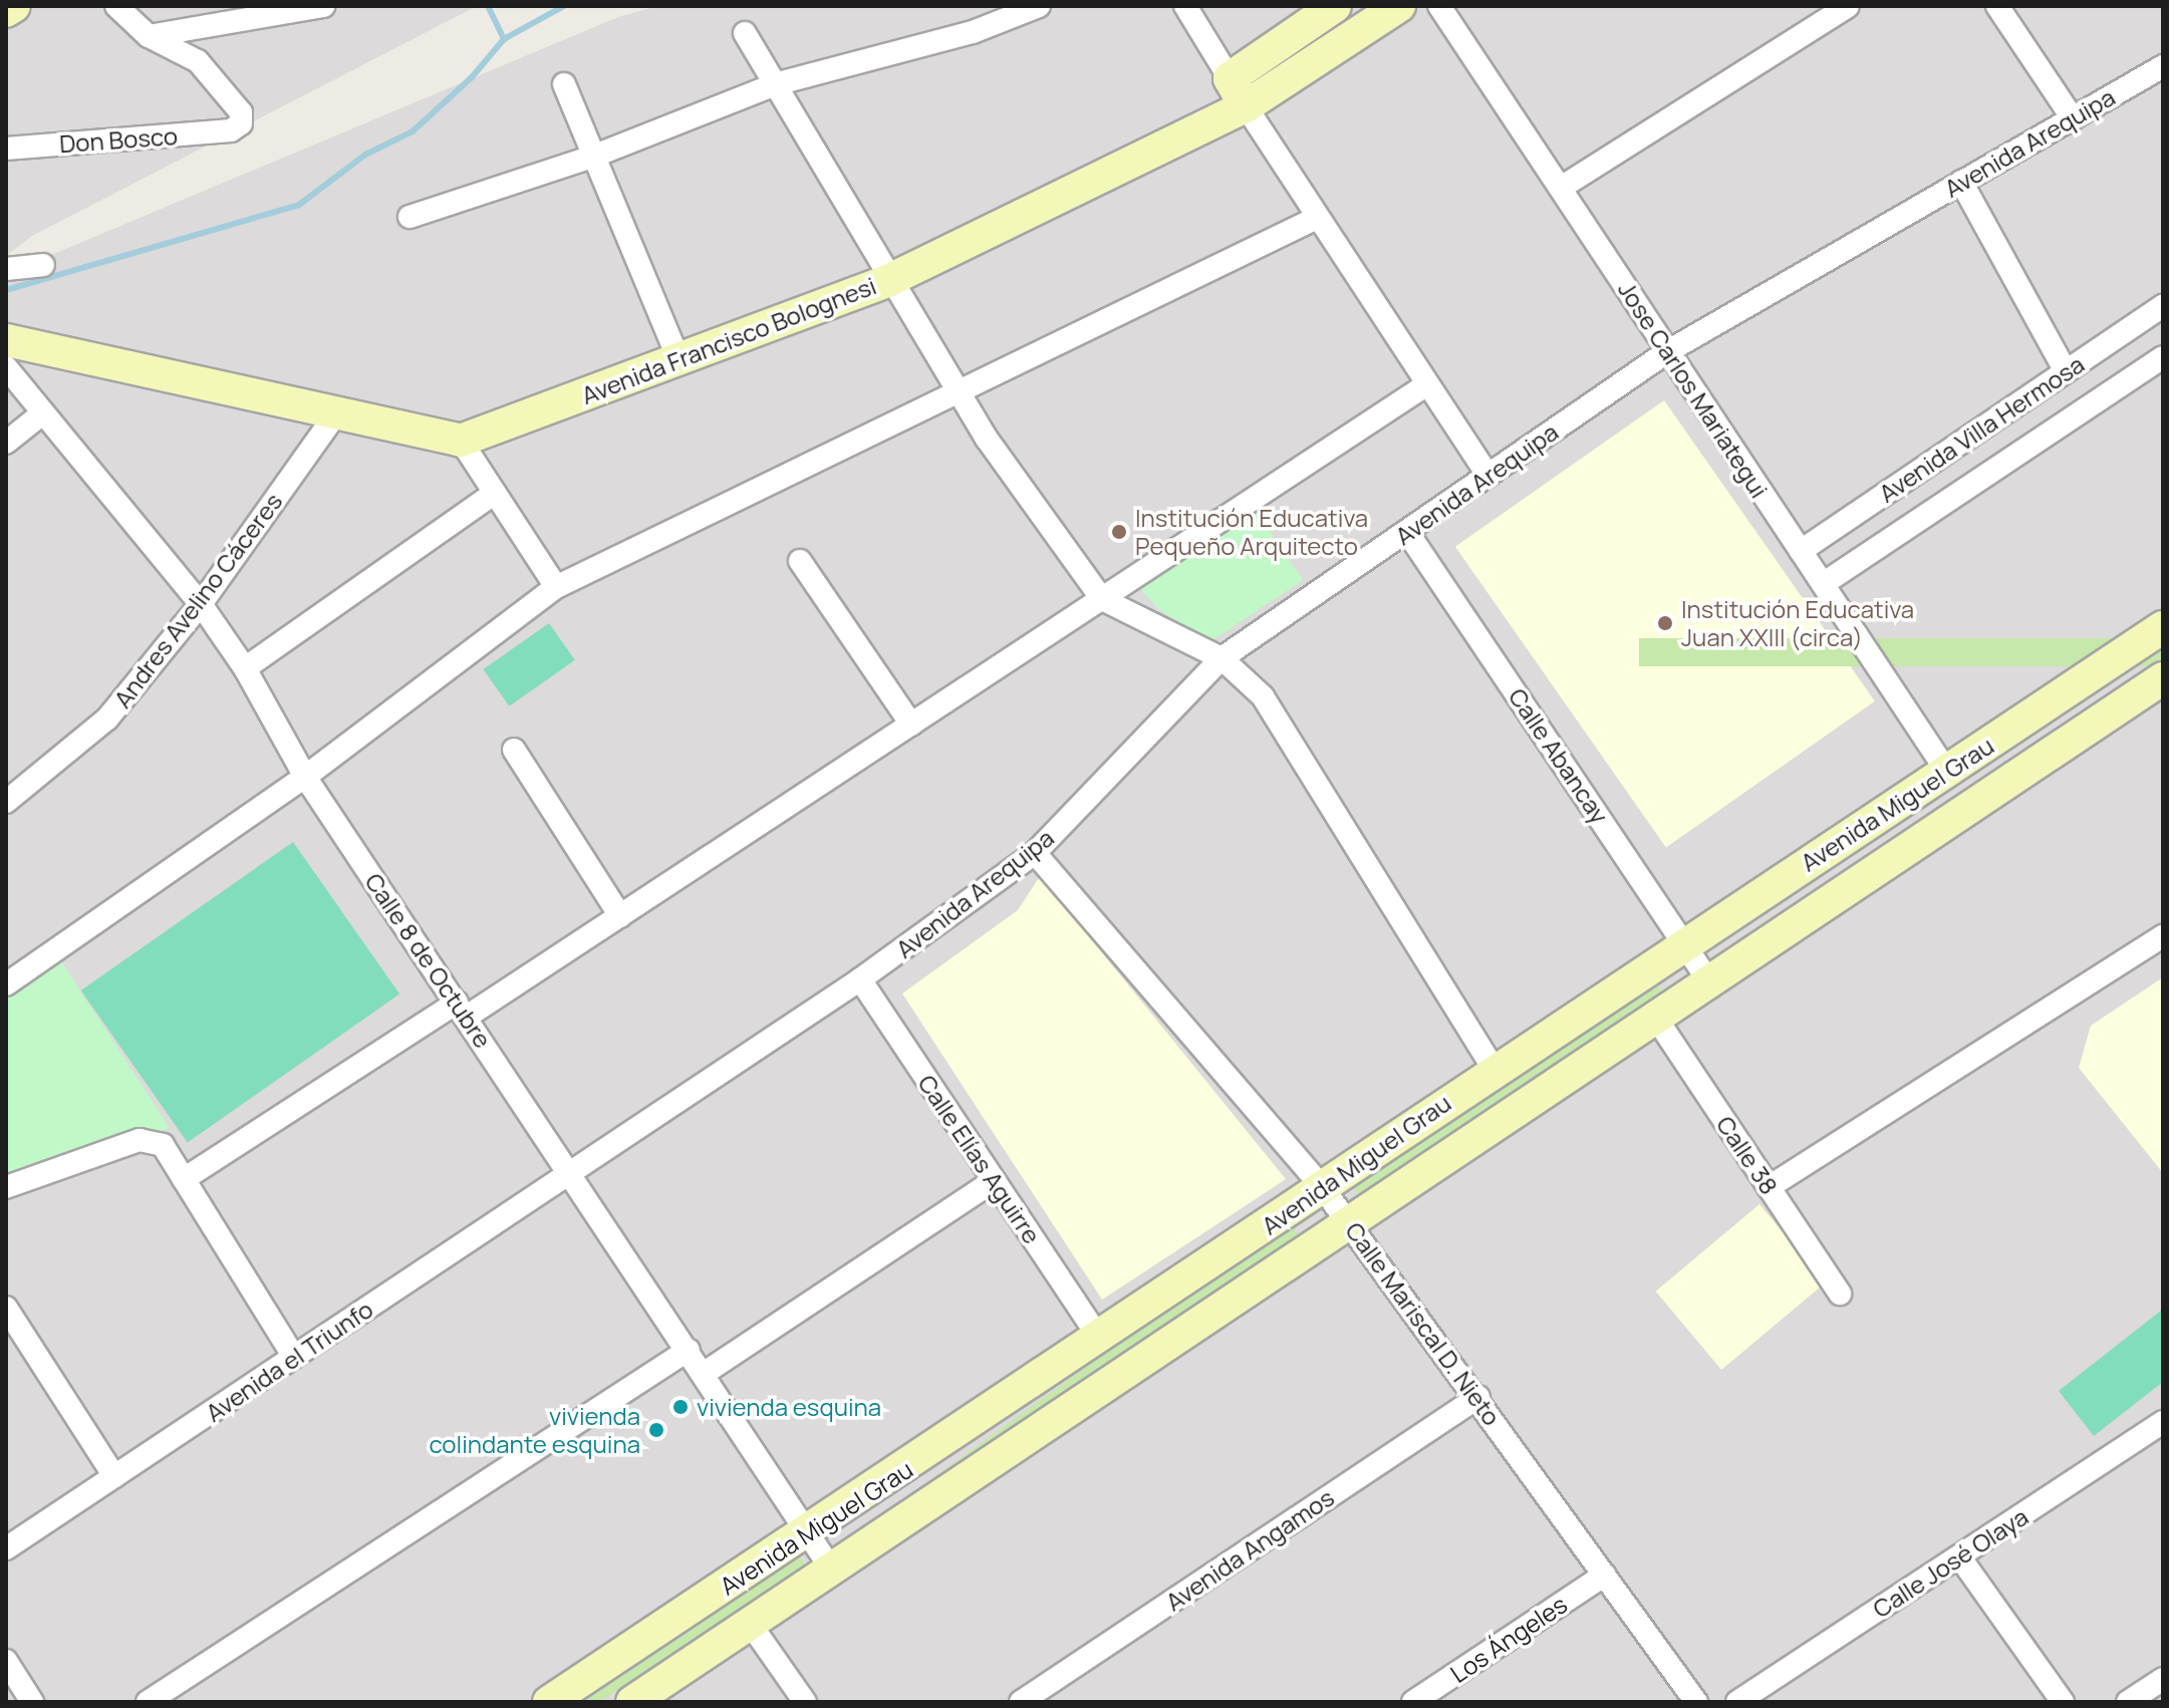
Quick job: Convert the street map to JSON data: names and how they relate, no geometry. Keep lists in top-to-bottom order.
{
  "streets": {
    "street": [
      "Don Bosco",
      "Avenida Arequipa",
      "Avenida Francisco Bolognesi",
      "Jose Carlos Mariategui",
      "Avenida Villa Hermosa",
      "Andres Avelino Cáceres",
      "Calle Abancay",
      "Avenida Miguel Grau",
      "Calle 8 de Octubre",
      "Calle 38",
      "Calle Elías Aguirre",
      "Calle Mariscal D. Nieto",
      "Avenida el Triunfo",
      "Avenida Angamos",
      "Calle José Olaya",
      "Los Ángeles"
    ]
  },
  "crossings": [
    ["Avenida Arequipa", "Jose Carlos Mariategui"],
    ["Avenida Arequipa", "Calle Abancay"],
    ["Avenida Arequipa", "Calle 8 de Octubre"],
    ["Avenida Arequipa", "Calle Elías Aguirre"],
    ["Avenida Arequipa", "Calle Mariscal D. Nieto"],
    ["Avenida Arequipa", "Avenida el Triunfo"],
    ["Jose Carlos Mariategui", "Avenida Villa Hermosa"],
    ["Jose Carlos Mariategui", "Avenida Miguel Grau"],
    ["Andres Avelino Cáceres", "Calle 8 de Octubre"],
    ["Calle Abancay", "Avenida Miguel Grau"],
    ["Avenida Miguel Grau", "Calle 8 de Octubre"],
    ["Avenida Miguel Grau", "Calle 38"],
    ["Avenida Miguel Grau", "Calle Elías Aguirre"],
    ["Avenida Miguel Grau", "Calle Mariscal D. Nieto"],
    ["Calle 8 de Octubre", "Avenida el Triunfo"],
    ["Calle Mariscal D. Nieto", "Avenida Angamos"],
    ["Calle Mariscal D. Nieto", "Los Ángeles"]
  ],
  "places": [
    "Institución Educativa Pequeño Arquitecto",
    "Institución Educativa Juan XXIII (circa)",
    "vivienda esquina",
    "vivienda colindante esquina"
  ]
}
